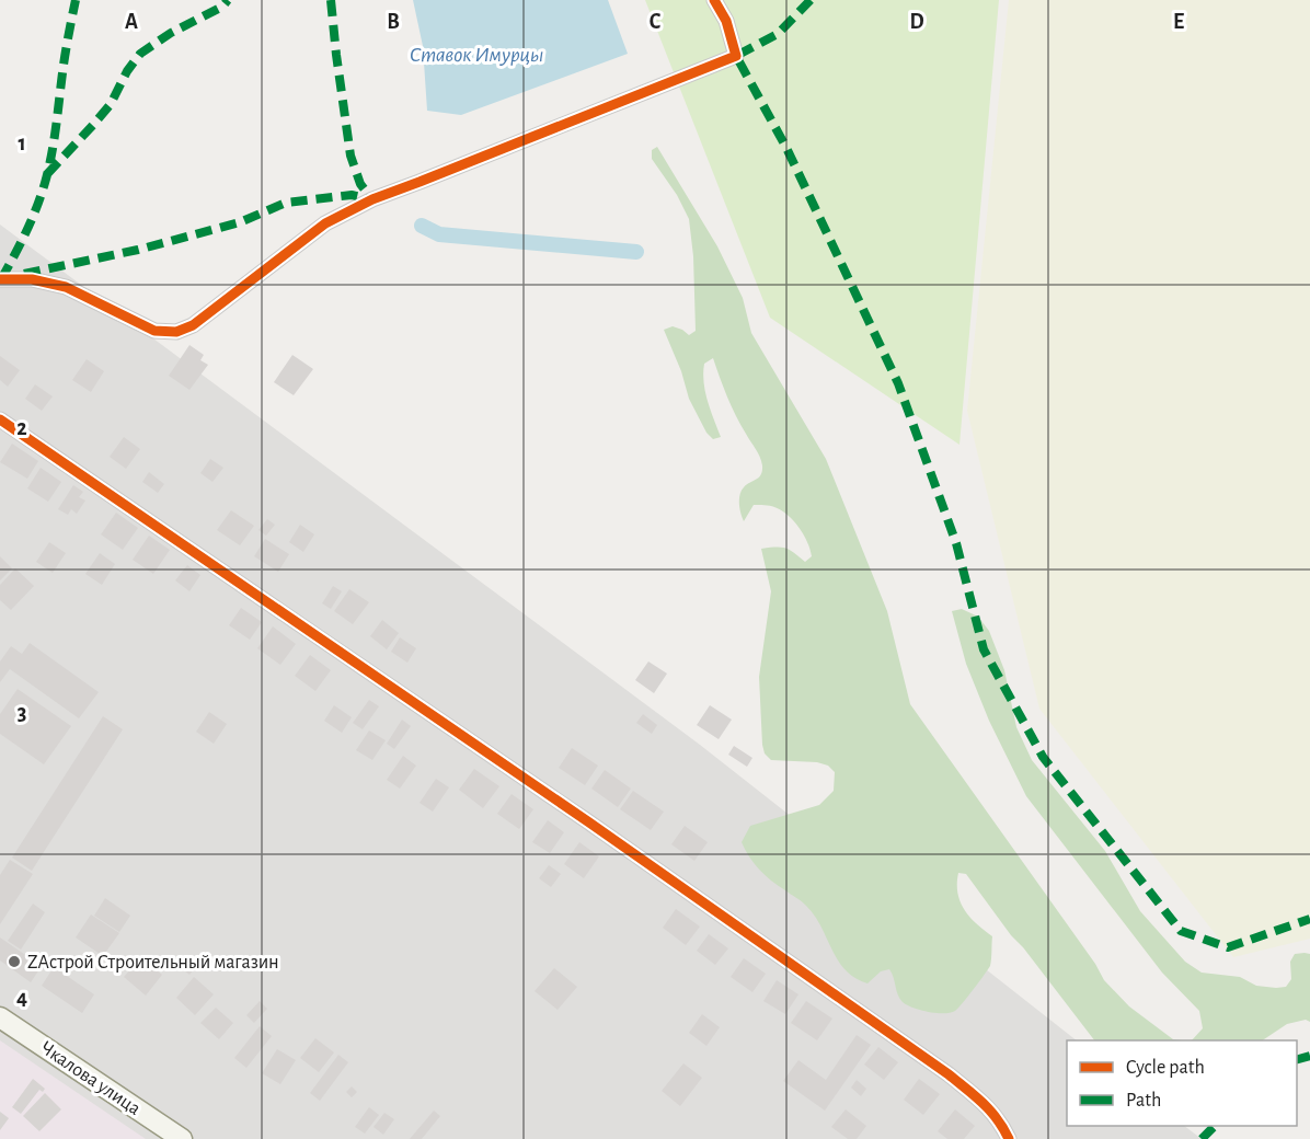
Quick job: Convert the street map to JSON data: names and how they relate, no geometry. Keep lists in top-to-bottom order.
{
  "streets": {
    "main road": ["Чкалова улица"]
  },
  "water": ["Ставок Имурцы"],
  "places": ["ZAстрой Строительный магазин"],
  "legend": ["Cycle path", "Path"],
  "grid": {
    "columns": [
      "A",
      "B",
      "C",
      "D",
      "E"
    ],
    "rows": [
      "1",
      "2",
      "3",
      "4"
    ]
  }
}
